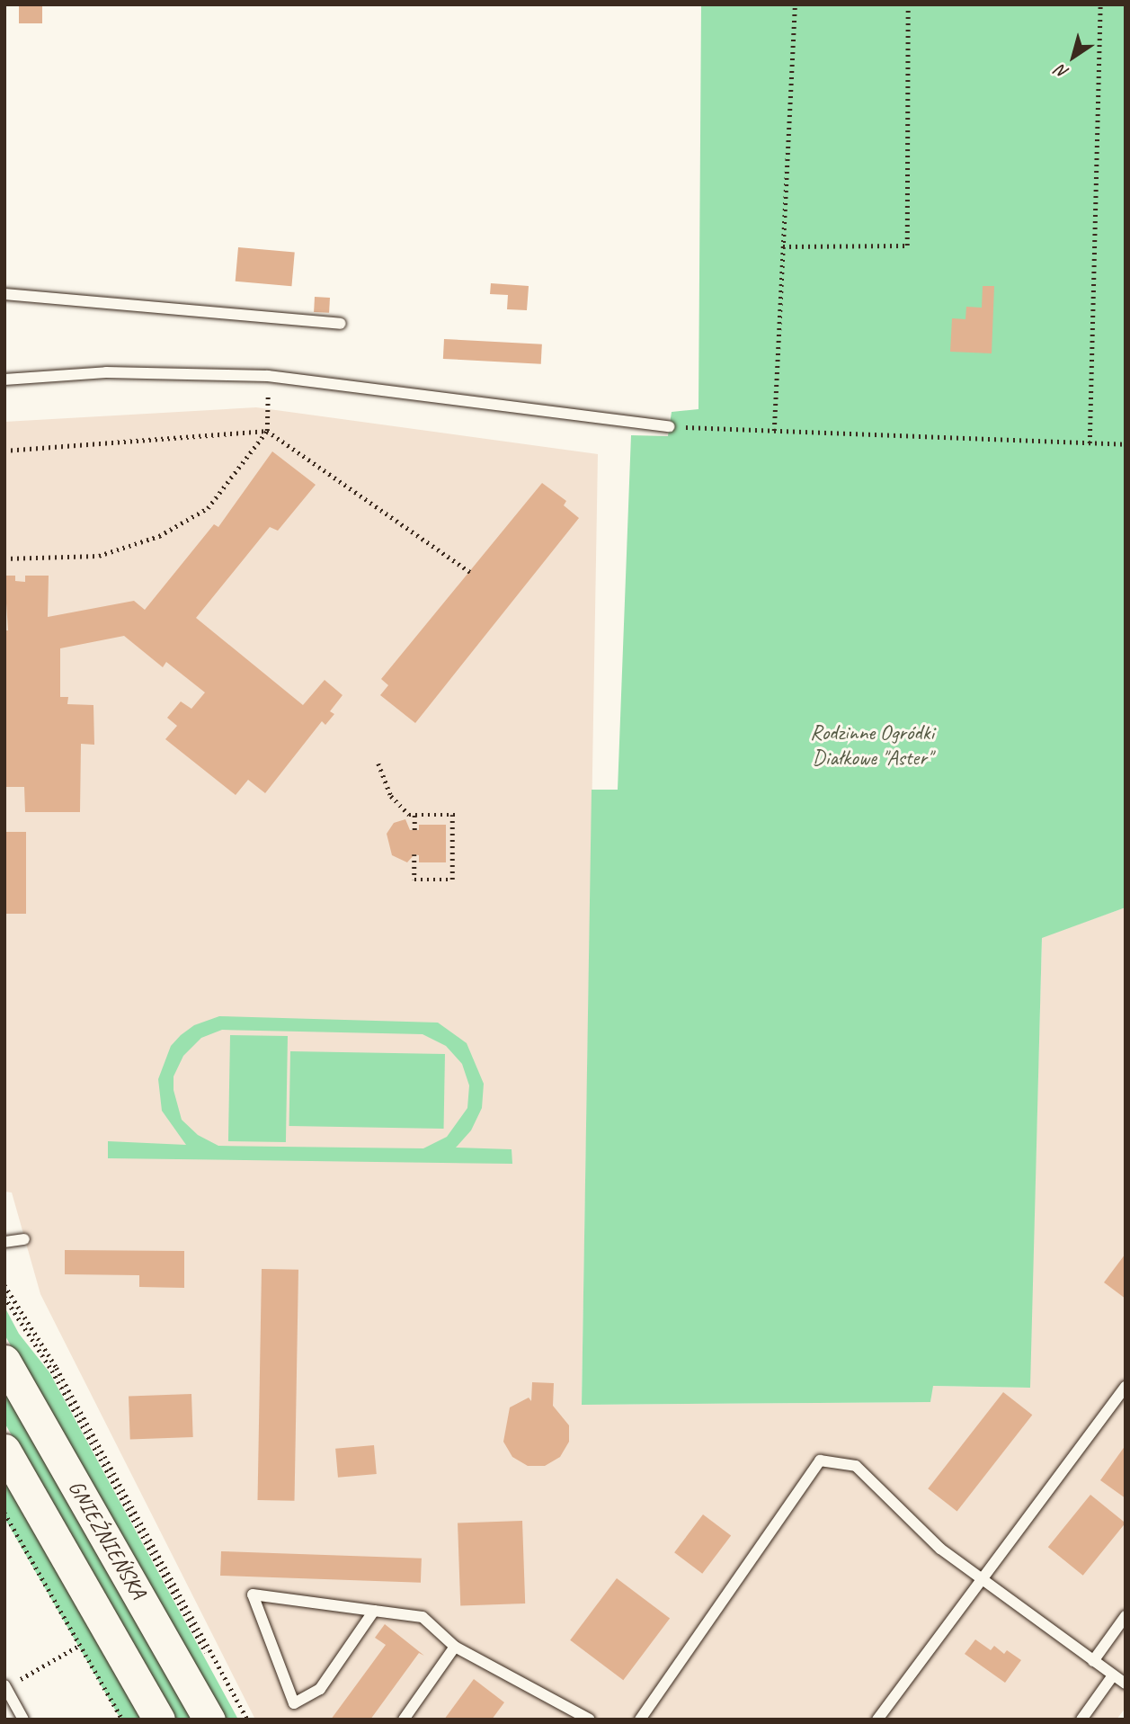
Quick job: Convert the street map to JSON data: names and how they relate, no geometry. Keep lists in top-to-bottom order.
{
  "streets": {
    "street": ["GNIEŹNIEŃSKA"]
  },
  "parks": ["Rodzinne Ogródki Diałkowe \"Aster\""],
  "north": "bottom left"
}
